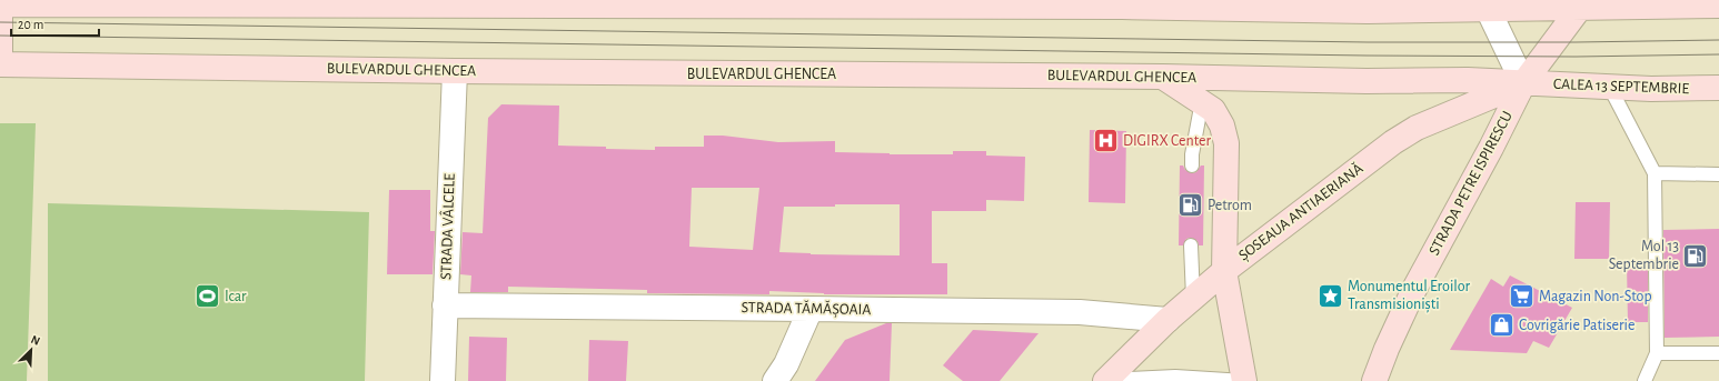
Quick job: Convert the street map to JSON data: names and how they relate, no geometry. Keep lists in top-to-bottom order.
{
  "streets": {
    "main road": [
      "BULEVARDUL GHENCEA",
      "CALEA 13 SEPTEMBRIE",
      "STRADA PETRE ISPIRESCU",
      "ȘOSEAUA ANTIAERIANĂ"
    ],
    "street": ["STRADA VÂLCELE", "STRADA TĂMĂȘOAIA"]
  },
  "crossings": [
    ["BULEVARDUL GHENCEA", "CALEA 13 SEPTEMBRIE"],
    ["BULEVARDUL GHENCEA", "STRADA PETRE ISPIRESCU"],
    ["BULEVARDUL GHENCEA", "ȘOSEAUA ANTIAERIANĂ"],
    ["BULEVARDUL GHENCEA", "STRADA VÂLCELE"],
    ["CALEA 13 SEPTEMBRIE", "STRADA PETRE ISPIRESCU"],
    ["CALEA 13 SEPTEMBRIE", "ȘOSEAUA ANTIAERIANĂ"],
    ["STRADA PETRE ISPIRESCU", "ȘOSEAUA ANTIAERIANĂ"],
    ["ȘOSEAUA ANTIAERIANĂ", "STRADA TĂMĂȘOAIA"],
    ["STRADA VÂLCELE", "STRADA TĂMĂȘOAIA"]
  ],
  "places": {
    "hospital": ["DIGIRX Center"],
    "fuel station": ["Petrom", "Mol 13 Septembrie"],
    "place": ["Monumentul Eroilor Transmisioniști"],
    "sports": ["Icar"],
    "supermarket": ["Magazin Non-Stop"],
    "shop": ["Covrigărie Patiserie"]
  },
  "scale_bar": "20 m",
  "north": "top right"
}
